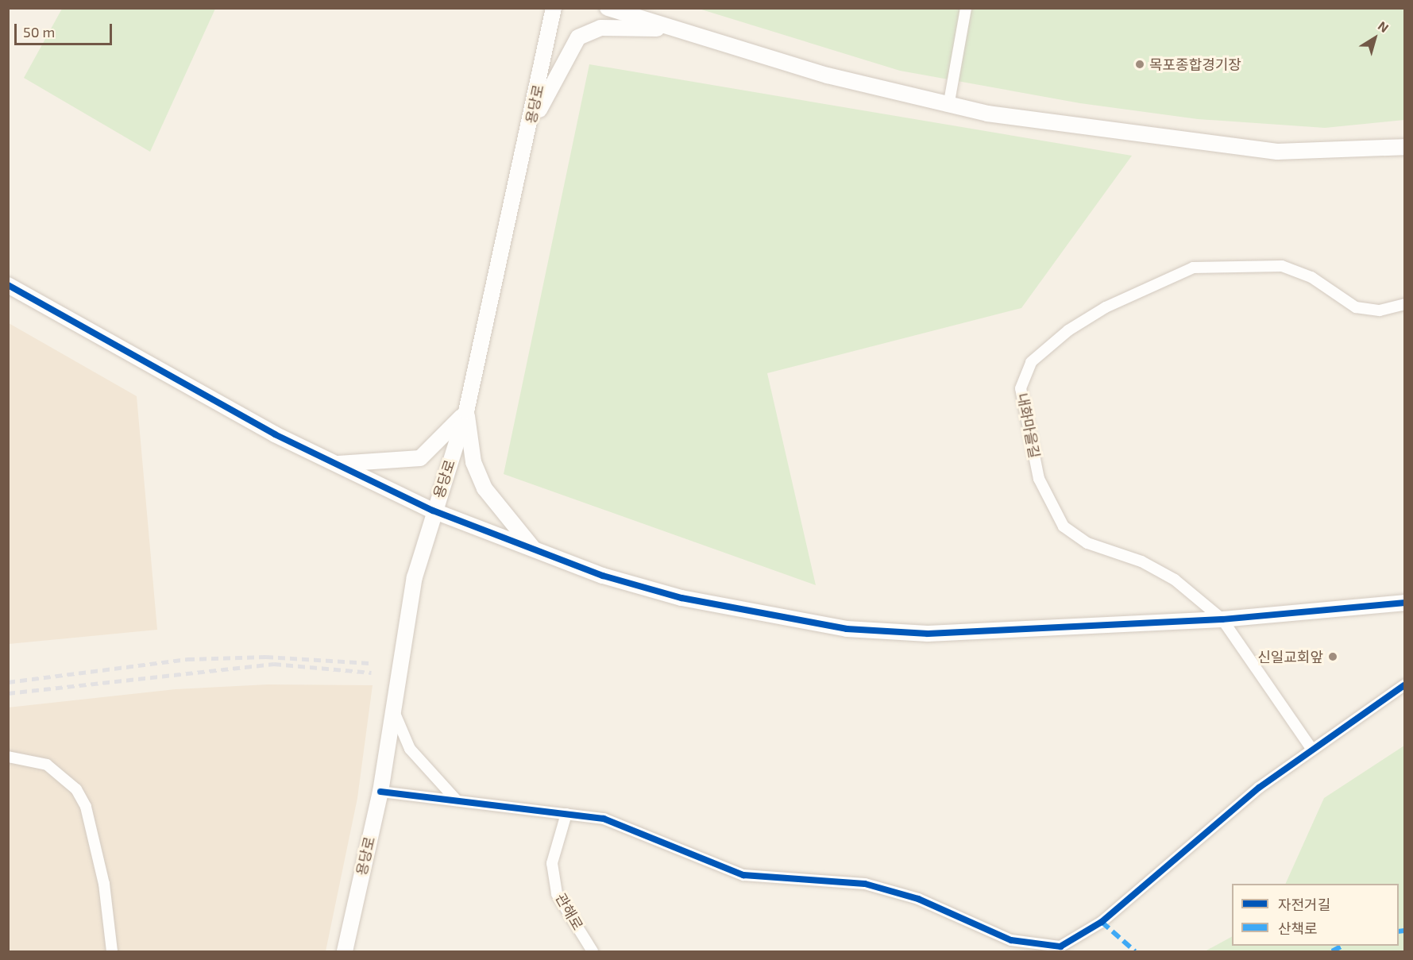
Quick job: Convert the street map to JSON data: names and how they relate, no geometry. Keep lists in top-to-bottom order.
{
  "streets": {
    "street": ["용당로", "내화마을길", "관해로"]
  },
  "places": ["목포종합경기장", "신일교회앞"],
  "legend": ["자전거길", "산책로"],
  "scale_bar": "50 m",
  "north": "top right"
}
